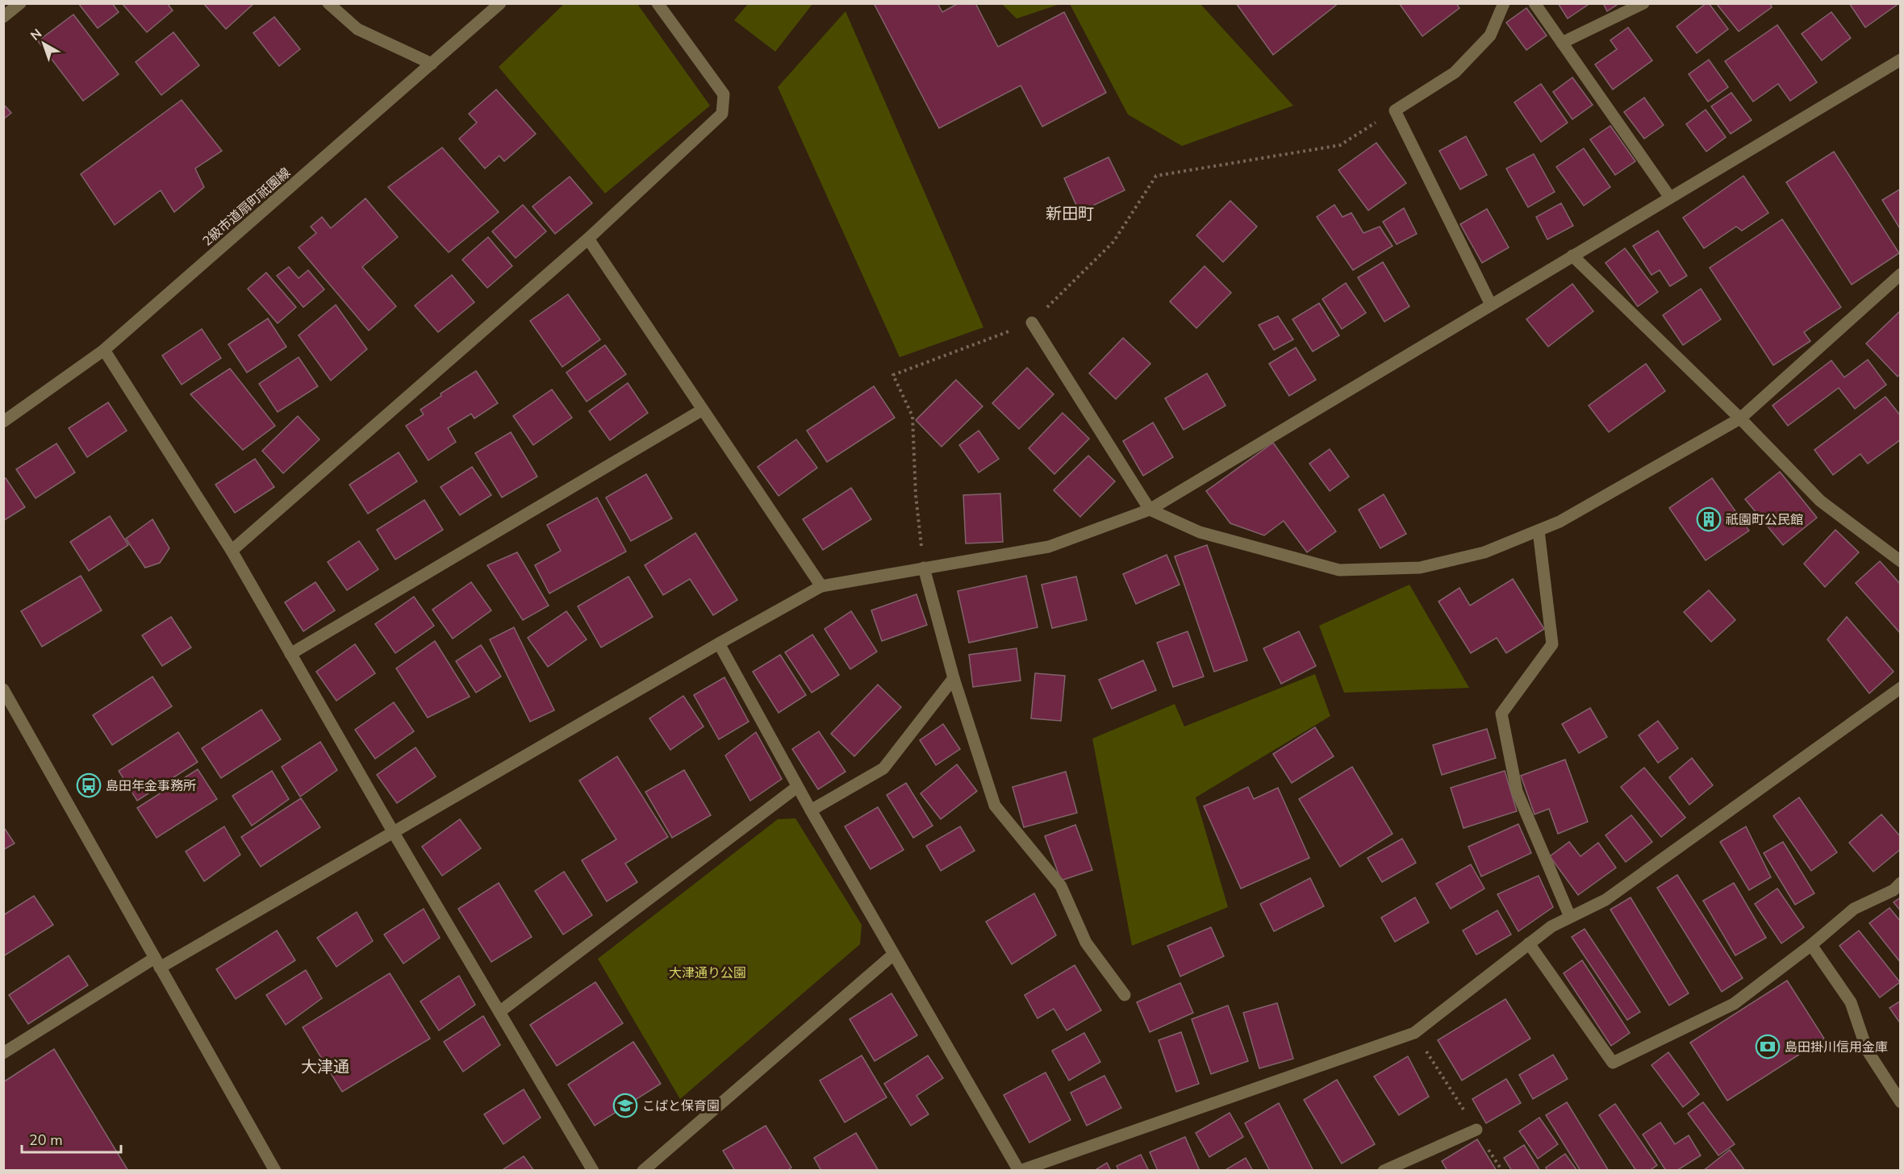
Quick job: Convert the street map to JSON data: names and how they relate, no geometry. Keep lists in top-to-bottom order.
{
  "streets": {
    "street": ["2級市道扇町祇園線"]
  },
  "districts": ["新田町", "大津通"],
  "parks": ["大津通り公園"],
  "places": {
    "building": ["祇園町公民館"],
    "bus stop": ["島田年金事務所"],
    "bank": ["島田掛川信用金庫"],
    "school or university": ["こばと保育園"]
  },
  "scale_bar": "20 m",
  "north": "top left"
}
